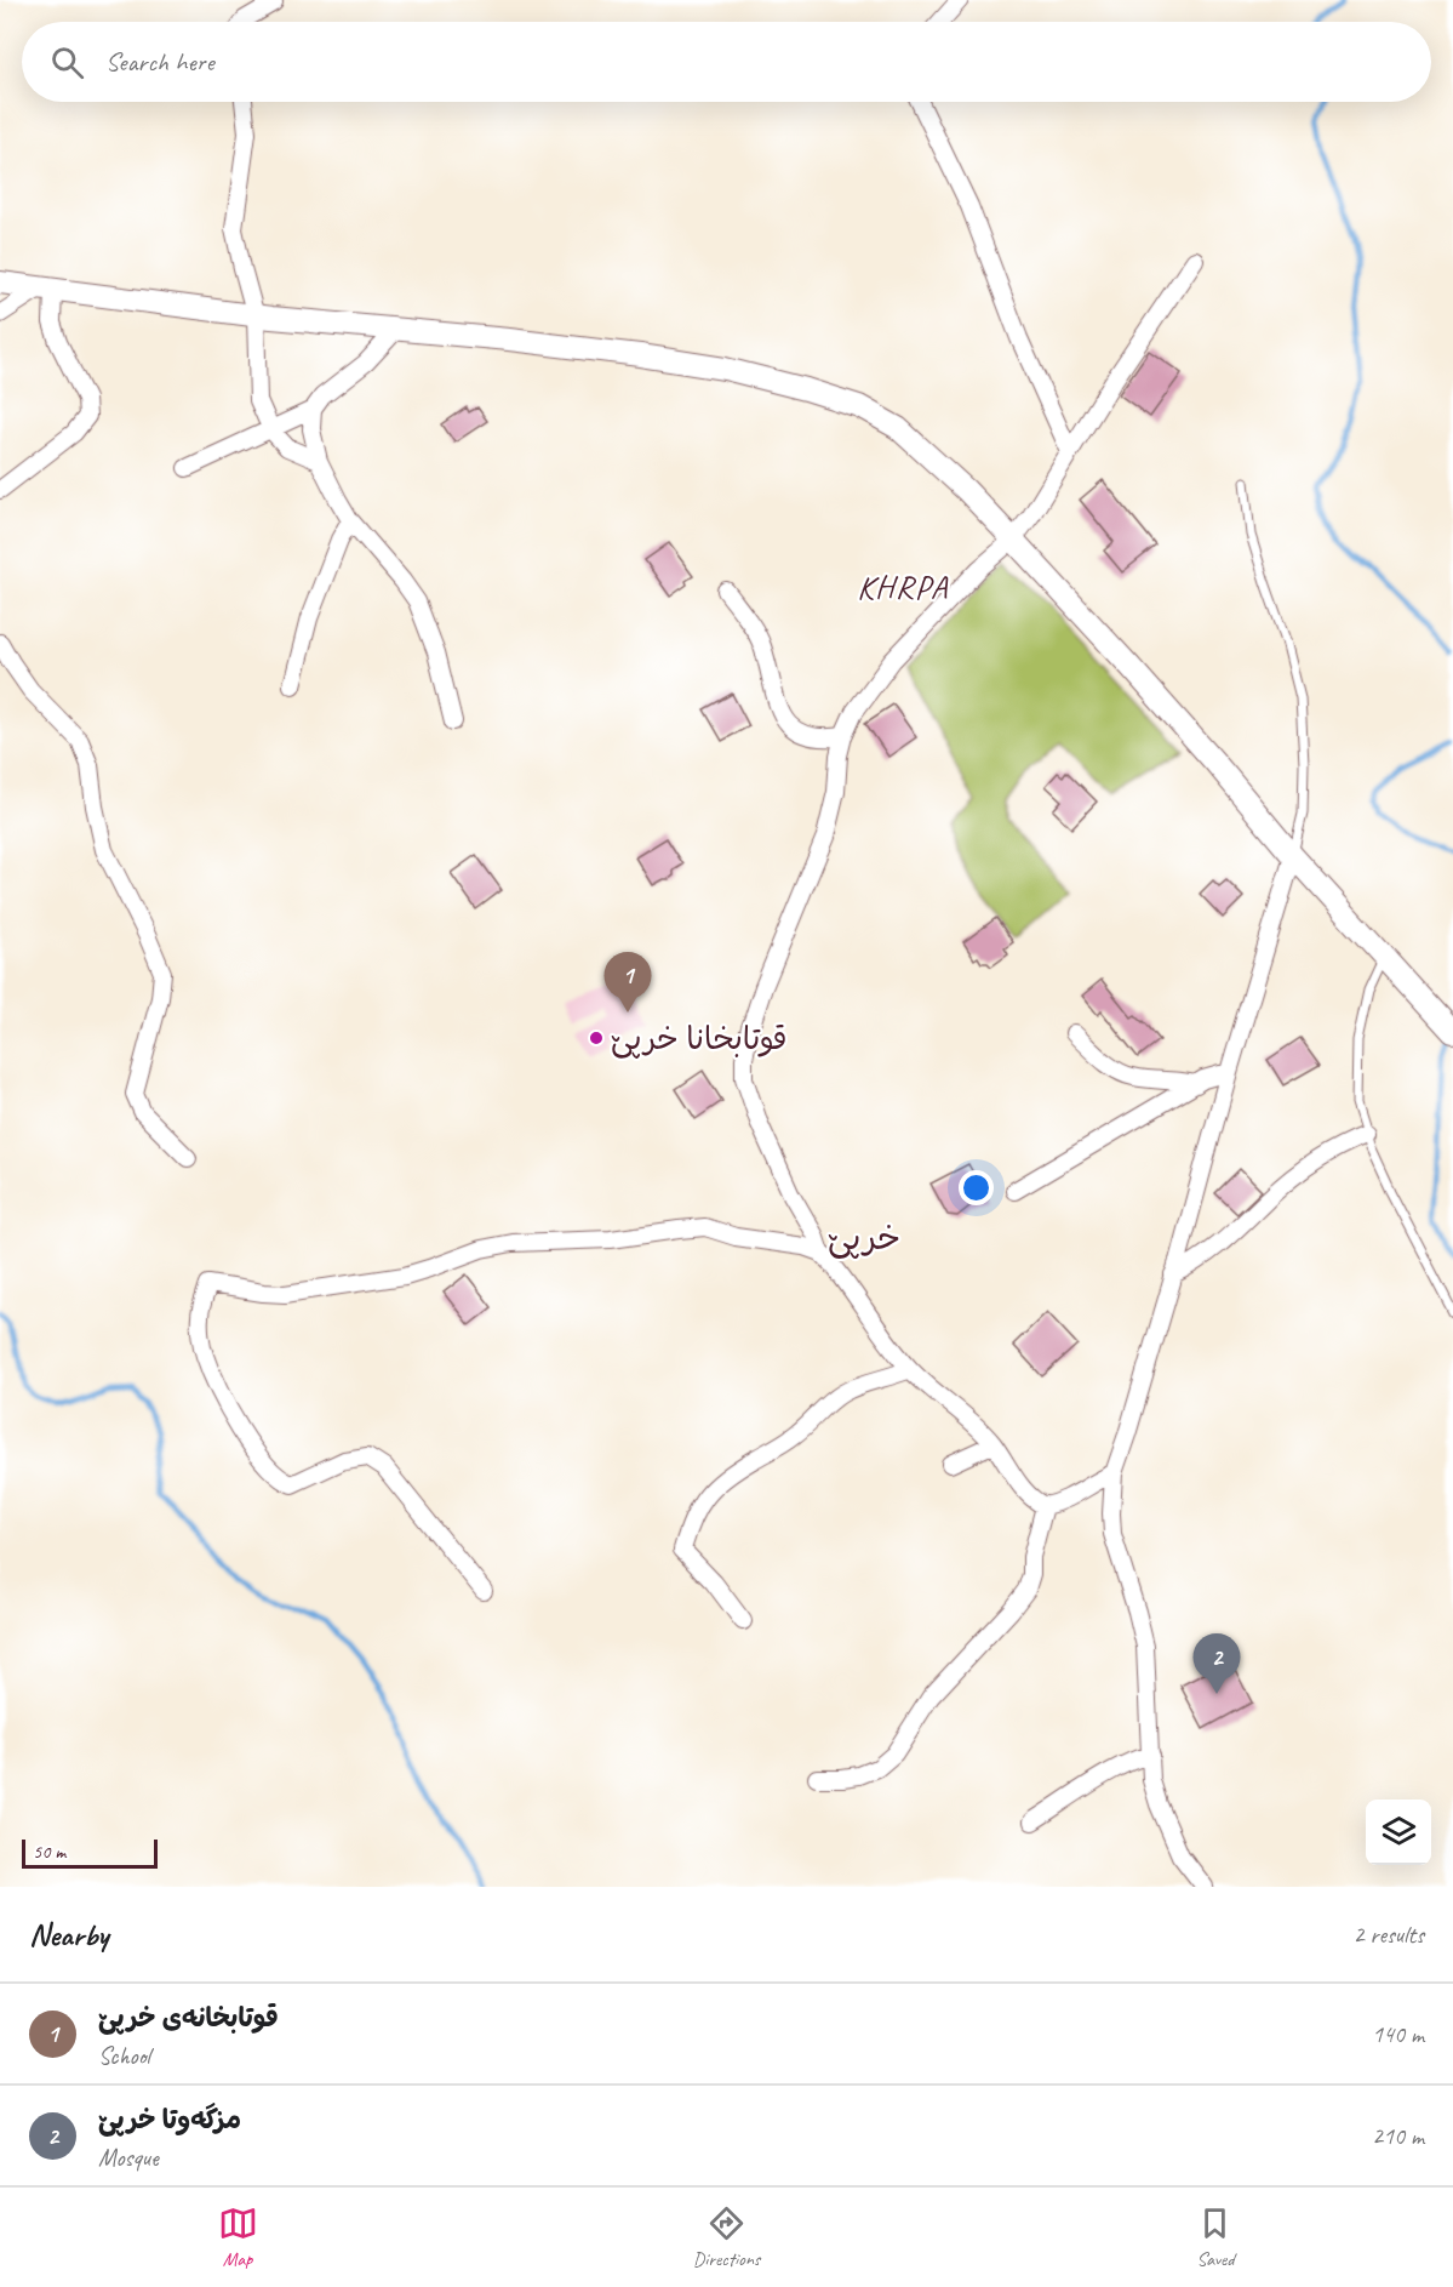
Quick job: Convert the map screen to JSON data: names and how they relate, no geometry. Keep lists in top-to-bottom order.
{
  "districts": ["KHRPA", "خرپێ"],
  "places": ["قوتابخانا خرپێ"],
  "scale_bar": "50 m",
  "page": {
    "search": "Search here",
    "pins": ["1", "2"],
    "scale": "50 m",
    "heading": ["Nearby", "2 results"],
    "list": [
      {
        "mark": "1",
        "name": "قوتابخانەی خرپێ",
        "note": "School",
        "value": "140 m"
      },
      {
        "mark": "2",
        "name": "مزگەوتا خرپێ",
        "note": "Mosque",
        "value": "210 m"
      }
    ],
    "nav": ["Map", "Directions", "Saved"]
  }
}
